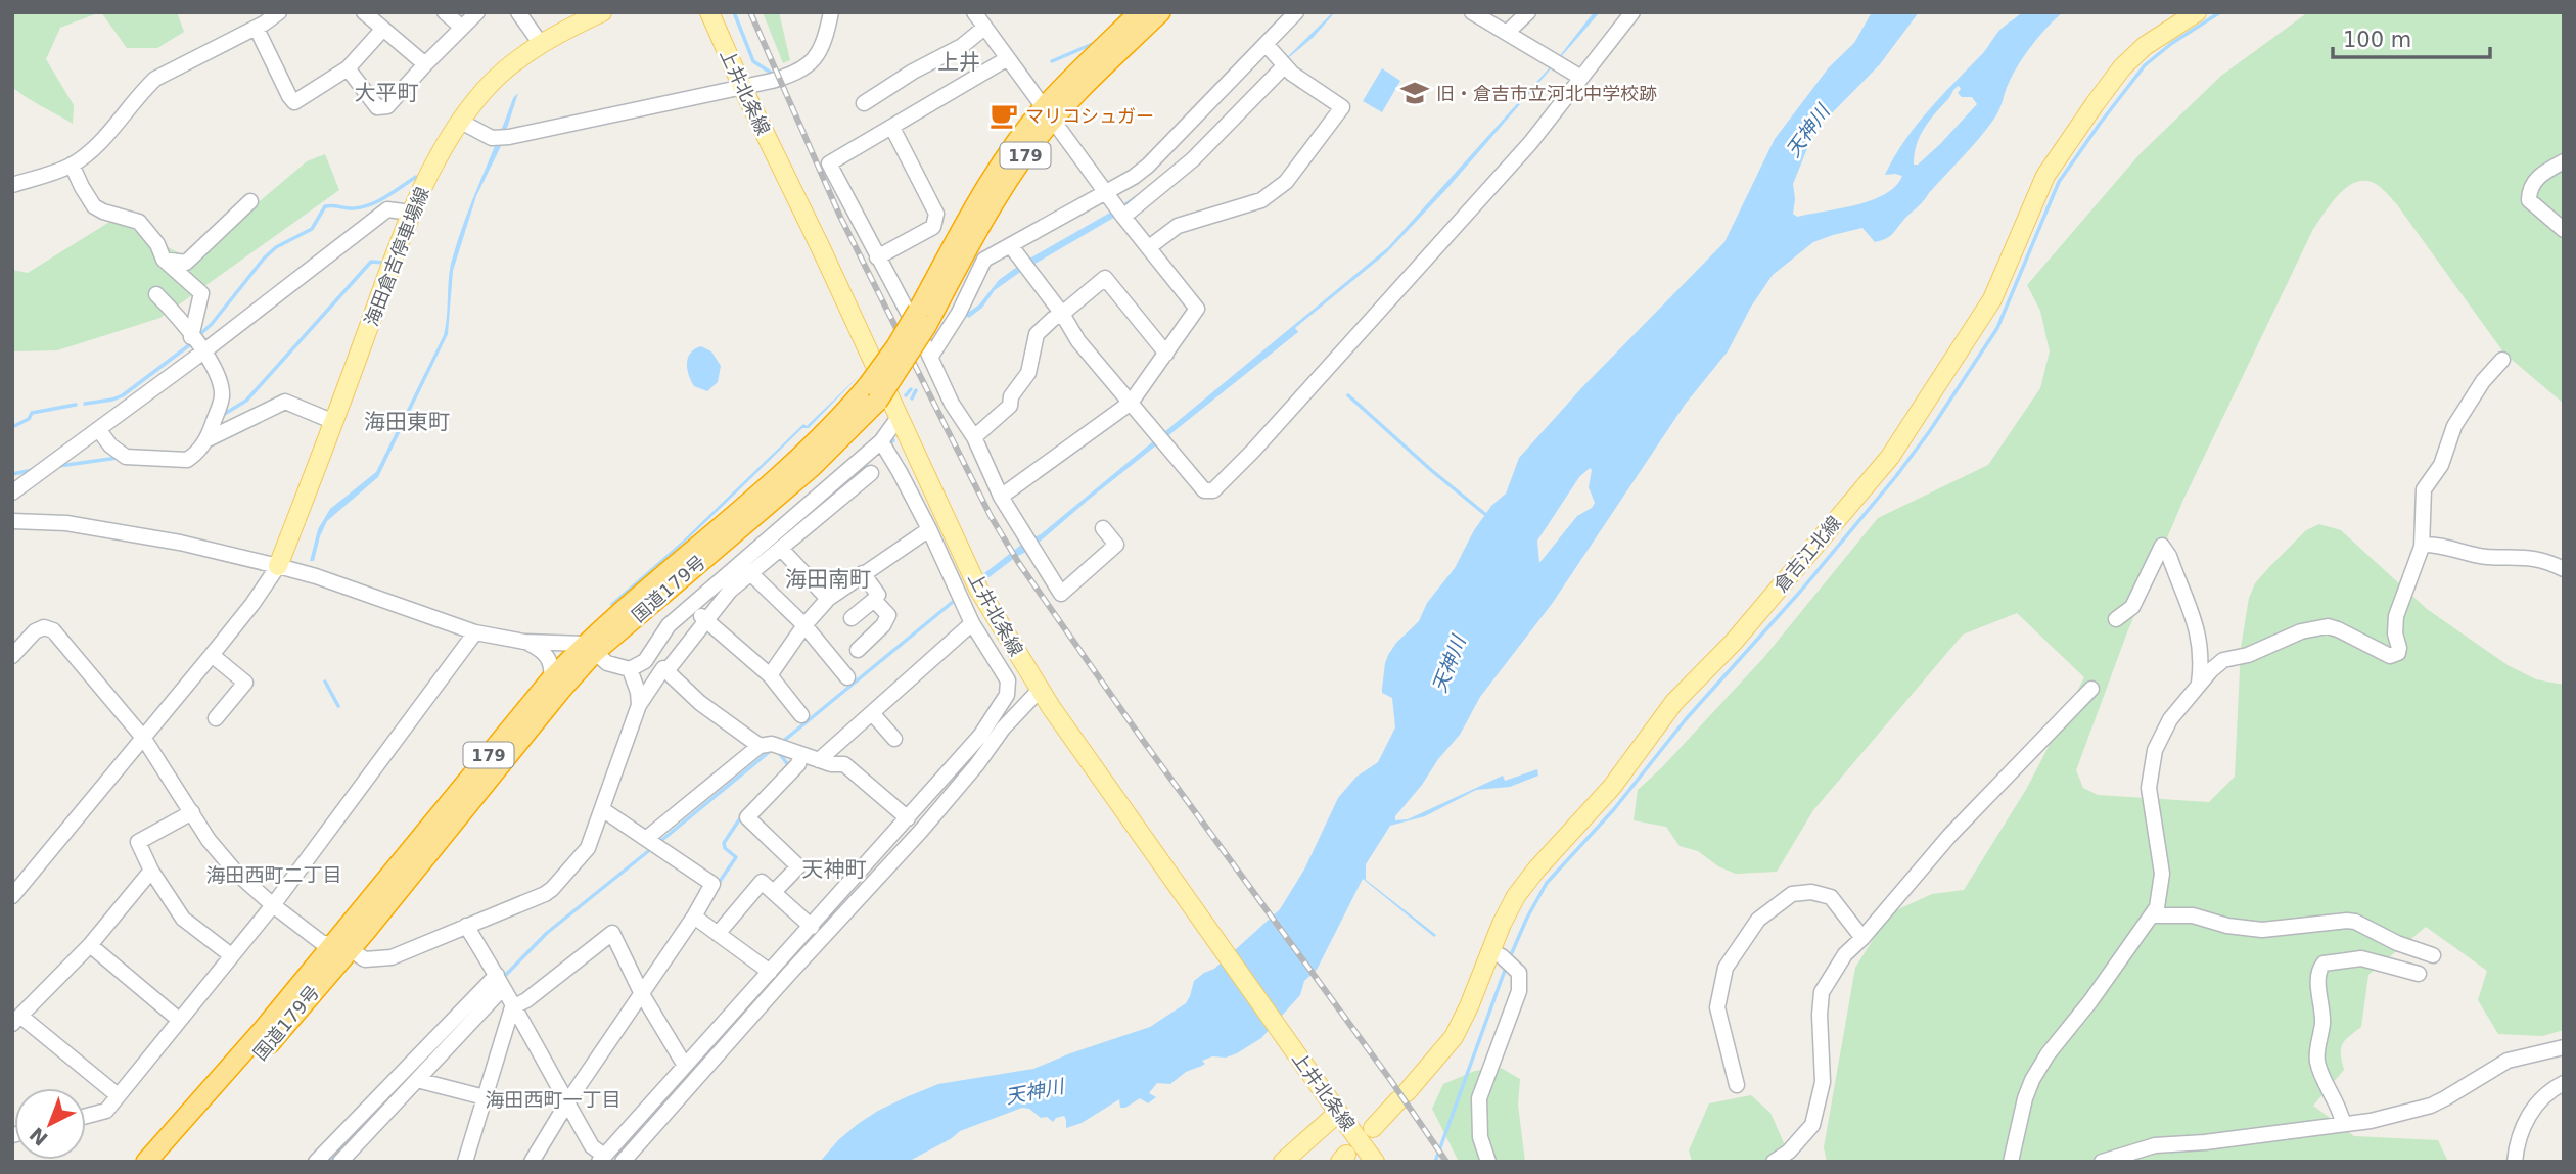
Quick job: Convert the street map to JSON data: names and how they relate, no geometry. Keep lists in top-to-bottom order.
{
  "streets": {
    "highway": ["179", "国道179号"],
    "main road": ["上井北条線", "海田倉吉停車場線", "倉吉江北線"]
  },
  "districts": [
    "上井",
    "大平町",
    "海田東町",
    "海田南町",
    "天神町",
    "海田西町二丁目",
    "海田西町一丁目"
  ],
  "water": ["天神川"],
  "places": {
    "school or university": ["旧・倉吉市立河北中学校跡"],
    "cafe": ["マリコシュガー"]
  },
  "scale_bar": "100 m",
  "north": "bottom left"
}
